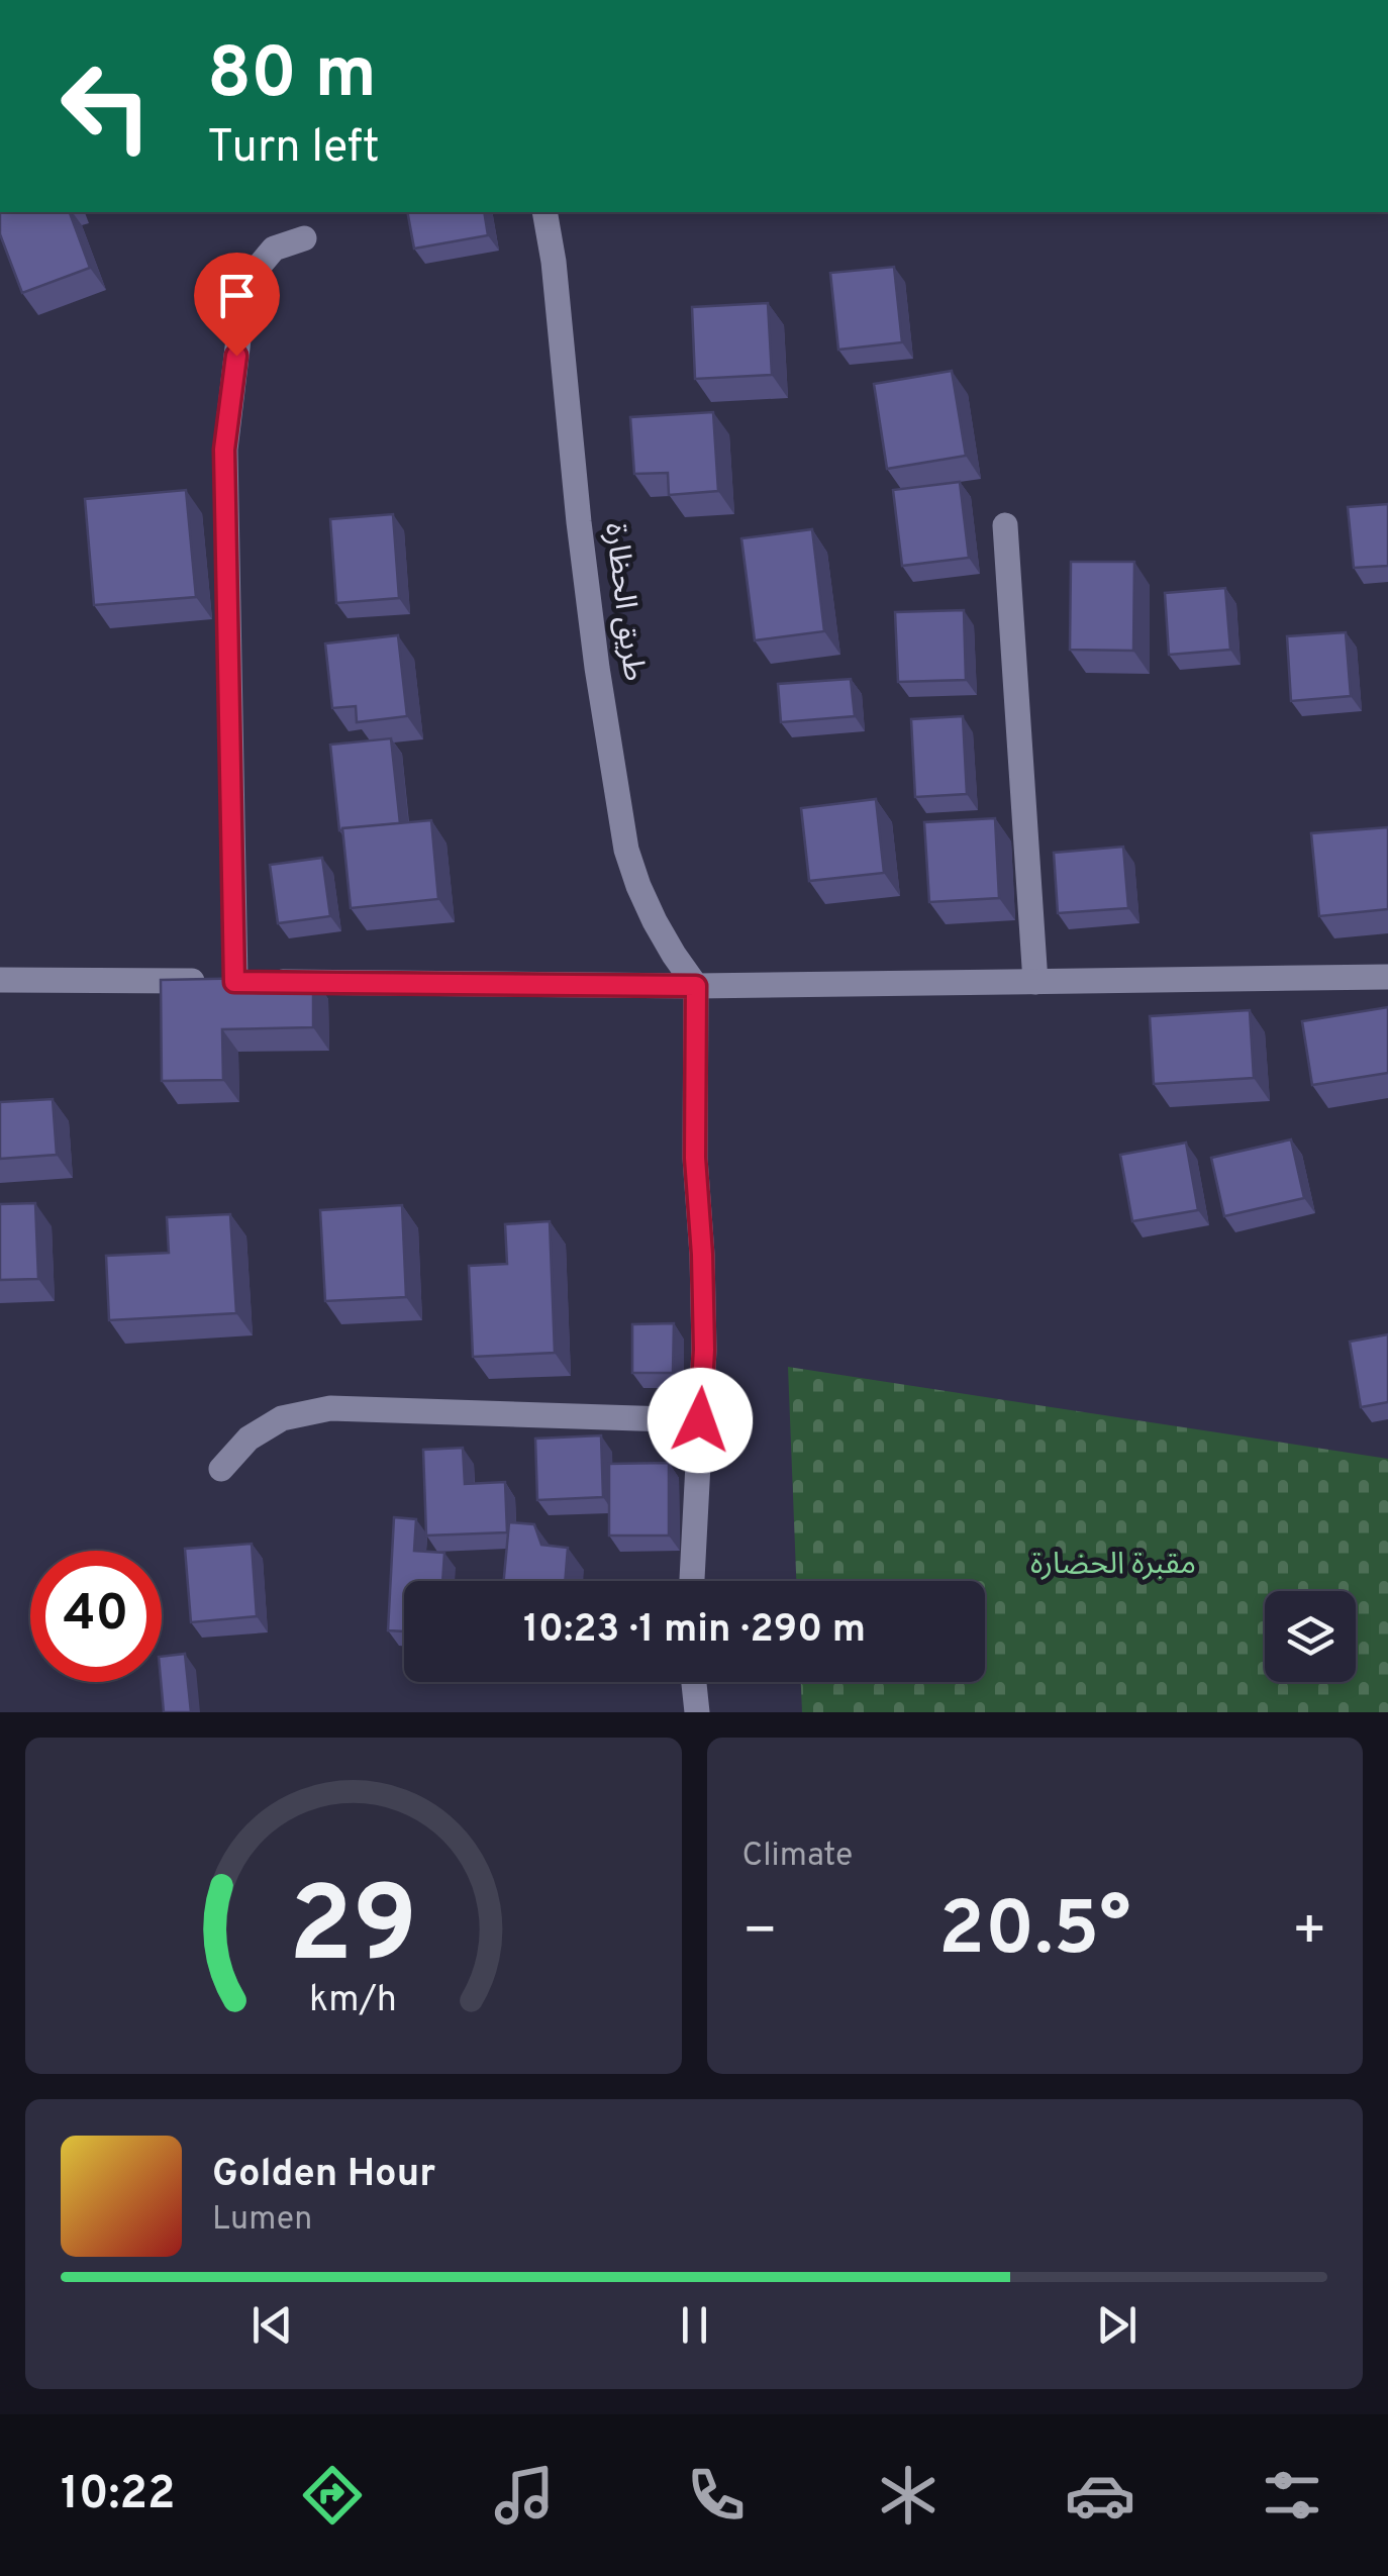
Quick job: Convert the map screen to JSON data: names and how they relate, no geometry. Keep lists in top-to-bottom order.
{
  "streets": {
    "street": ["طريق الحظارة"]
  },
  "parks": ["مقبرة الحضارة"],
  "page": {
    "turn": ["80 m", "Turn left"],
    "limit": "40",
    "trip": "10:23 · 1 min · 290 m",
    "tile": "Climate",
    "heat": ["−", "20.5°", "+"],
    "song": ["Golden Hour", "Lumen"],
    "tabs": "10:22",
    "gauge": ["29", "km/h"]
  }
}
